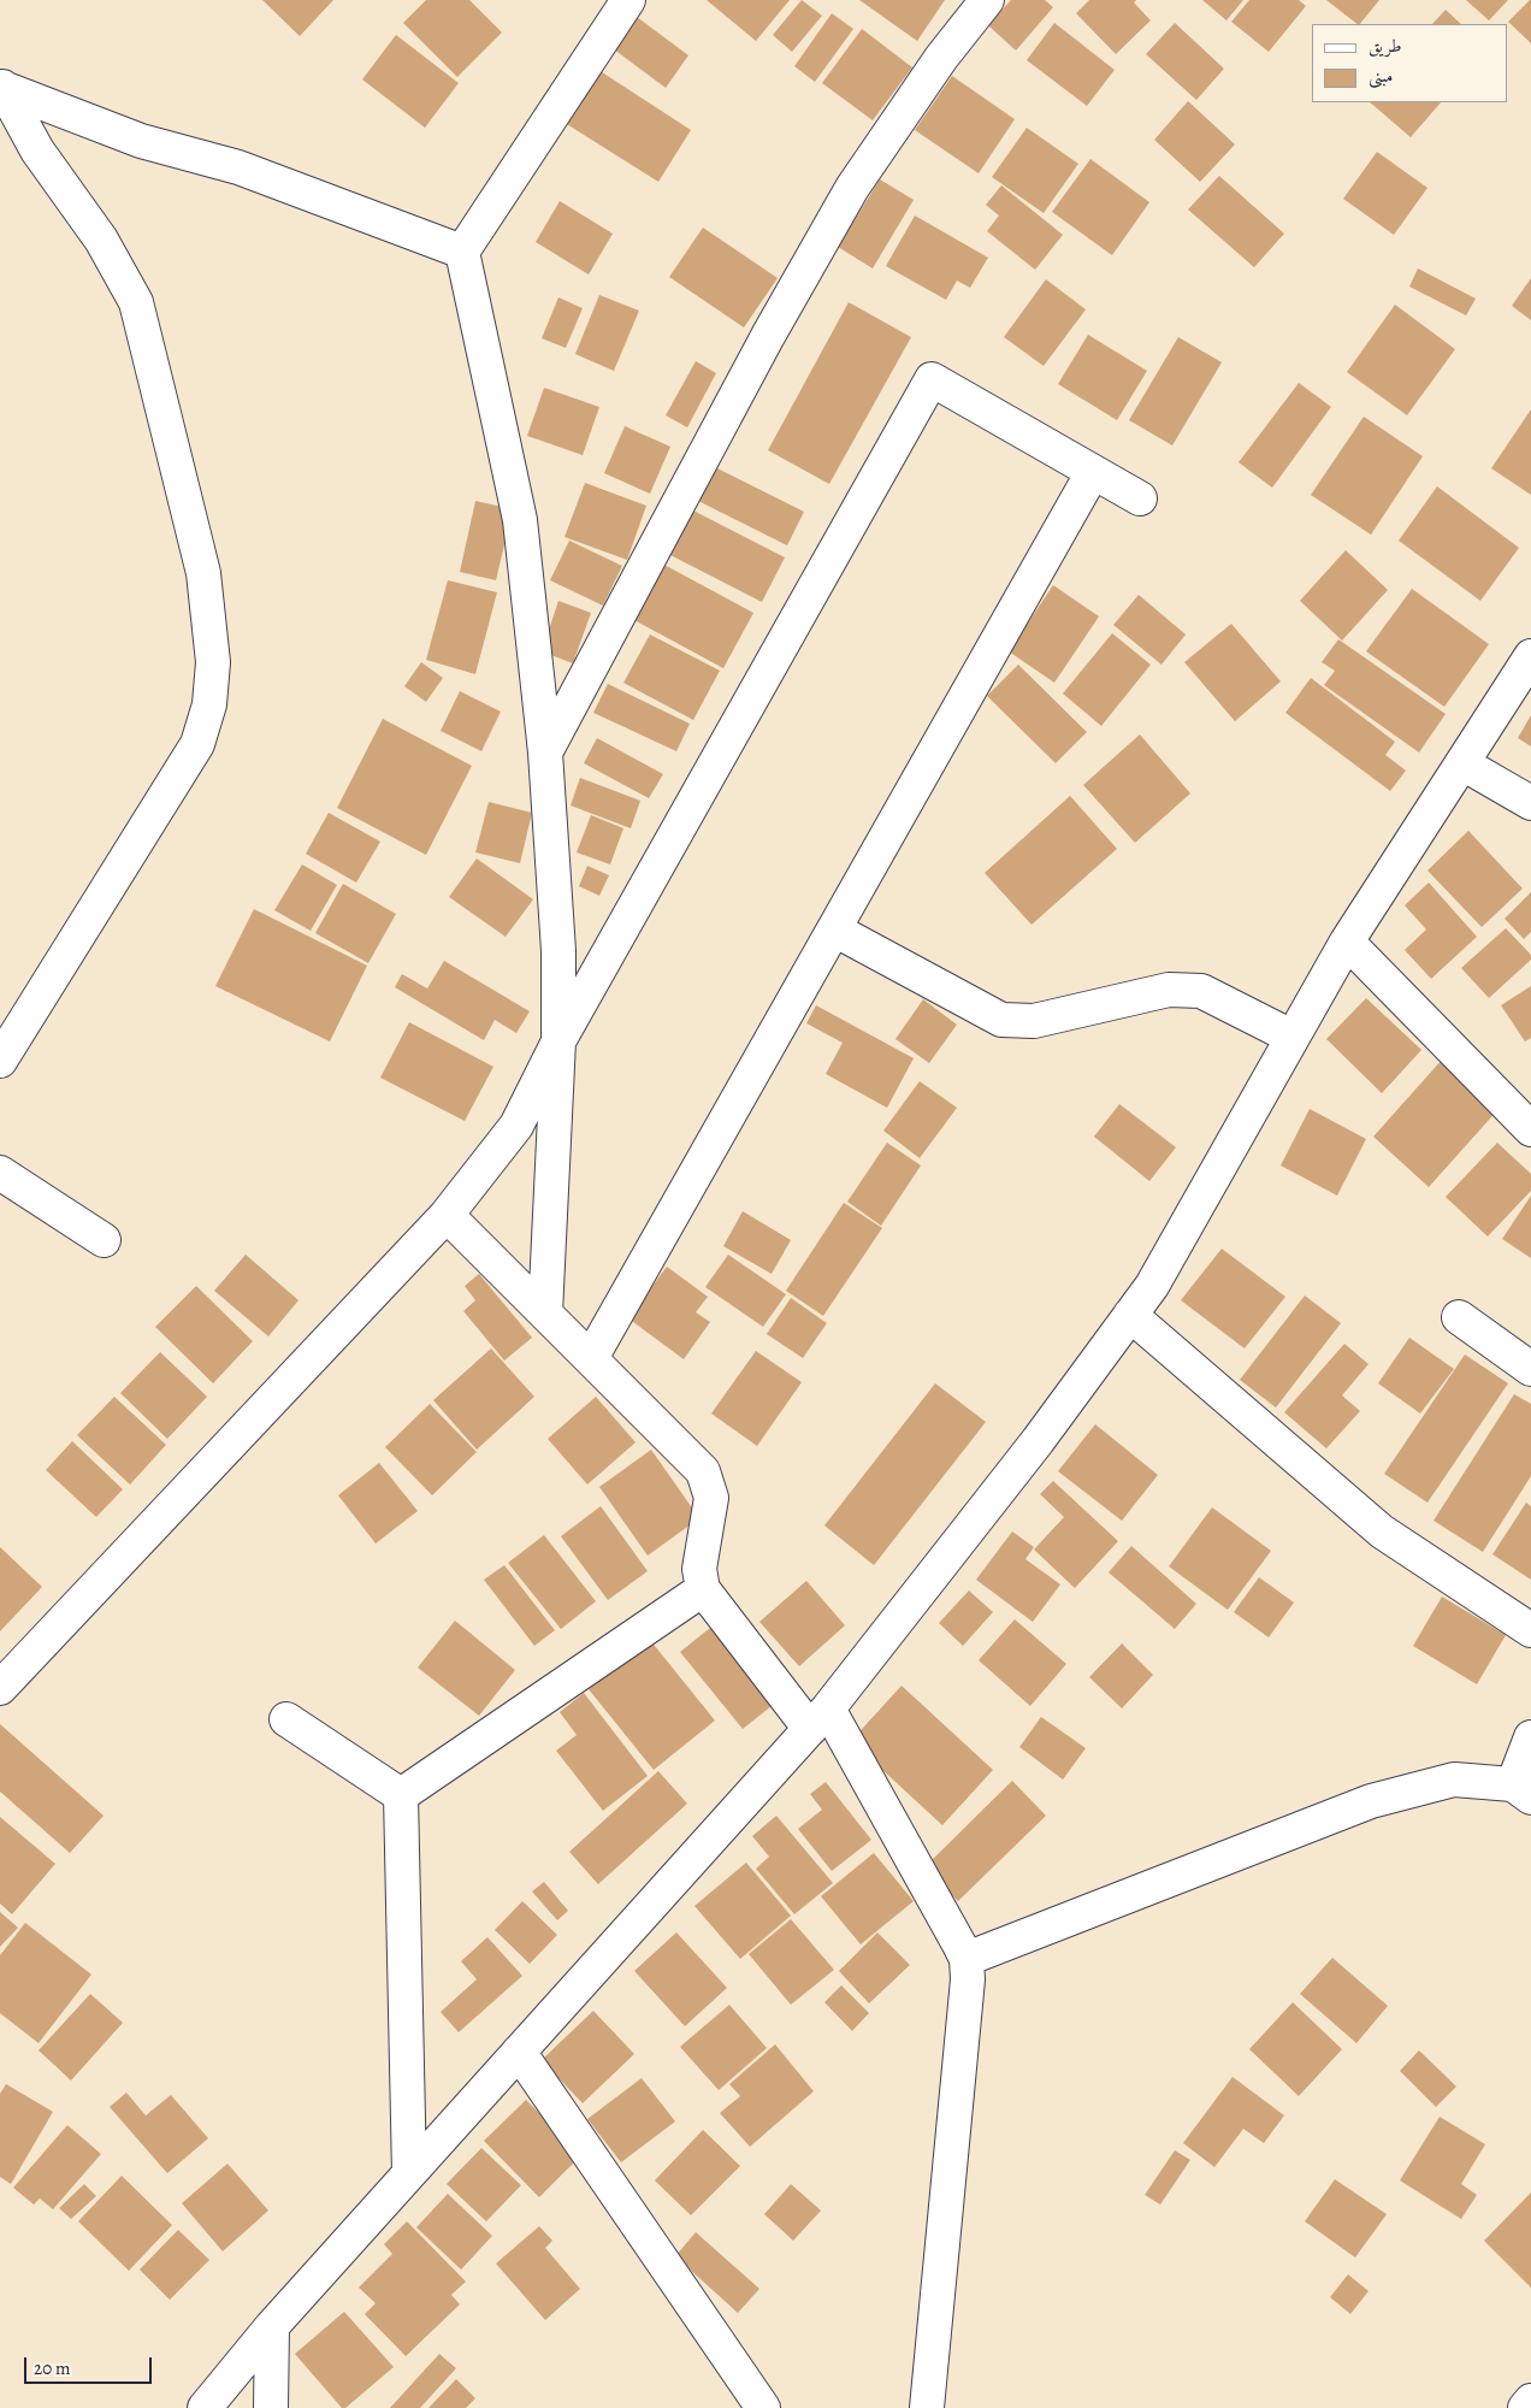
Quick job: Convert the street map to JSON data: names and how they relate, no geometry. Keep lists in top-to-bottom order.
{
  "legend": ["طريق", "مبنى"],
  "scale_bar": "20 m"
}
